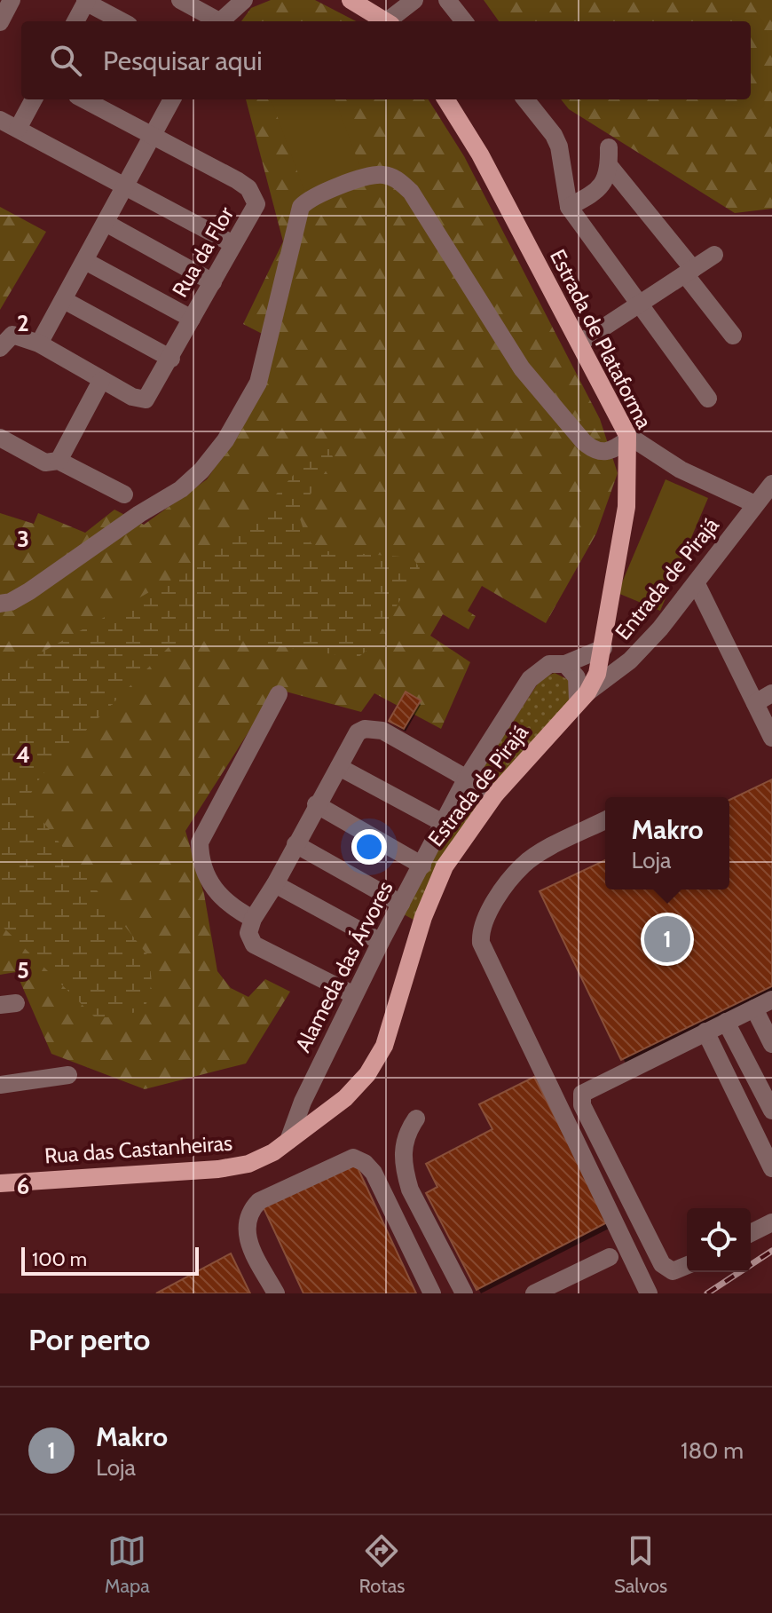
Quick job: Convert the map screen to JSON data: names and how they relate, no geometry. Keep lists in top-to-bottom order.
{
  "streets": {
    "main road": ["Estrada de Plataforma", "Estrada de Pirajá", "Rua das Castanheiras"],
    "street": ["Rua da Flor", "Entrada de Pirajá", "Alameda das Árvores"]
  },
  "crossings": [
    ["Estrada de Plataforma", "Entrada de Pirajá"],
    ["Estrada de Plataforma", "Estrada de Pirajá"],
    ["Estrada de Plataforma", "Alameda das Árvores"],
    ["Entrada de Pirajá", "Estrada de Pirajá"],
    ["Estrada de Pirajá", "Rua das Castanheiras"],
    ["Alameda das Árvores", "Rua das Castanheiras"]
  ],
  "scale_bar": "100 m",
  "page": {
    "search": "Pesquisar aqui",
    "popup": ["Makro", "Loja"],
    "pins": "1",
    "scale": "100 m",
    "heading": "Por perto",
    "list": [
      {
        "mark": "1",
        "name": "Makro",
        "note": "Loja",
        "value": "180 m"
      }
    ],
    "nav": ["Mapa", "Rotas", "Salvos"]
  },
  "grid": {
    "rows": [
      "2",
      "3",
      "4",
      "5",
      "6"
    ]
  }
}
